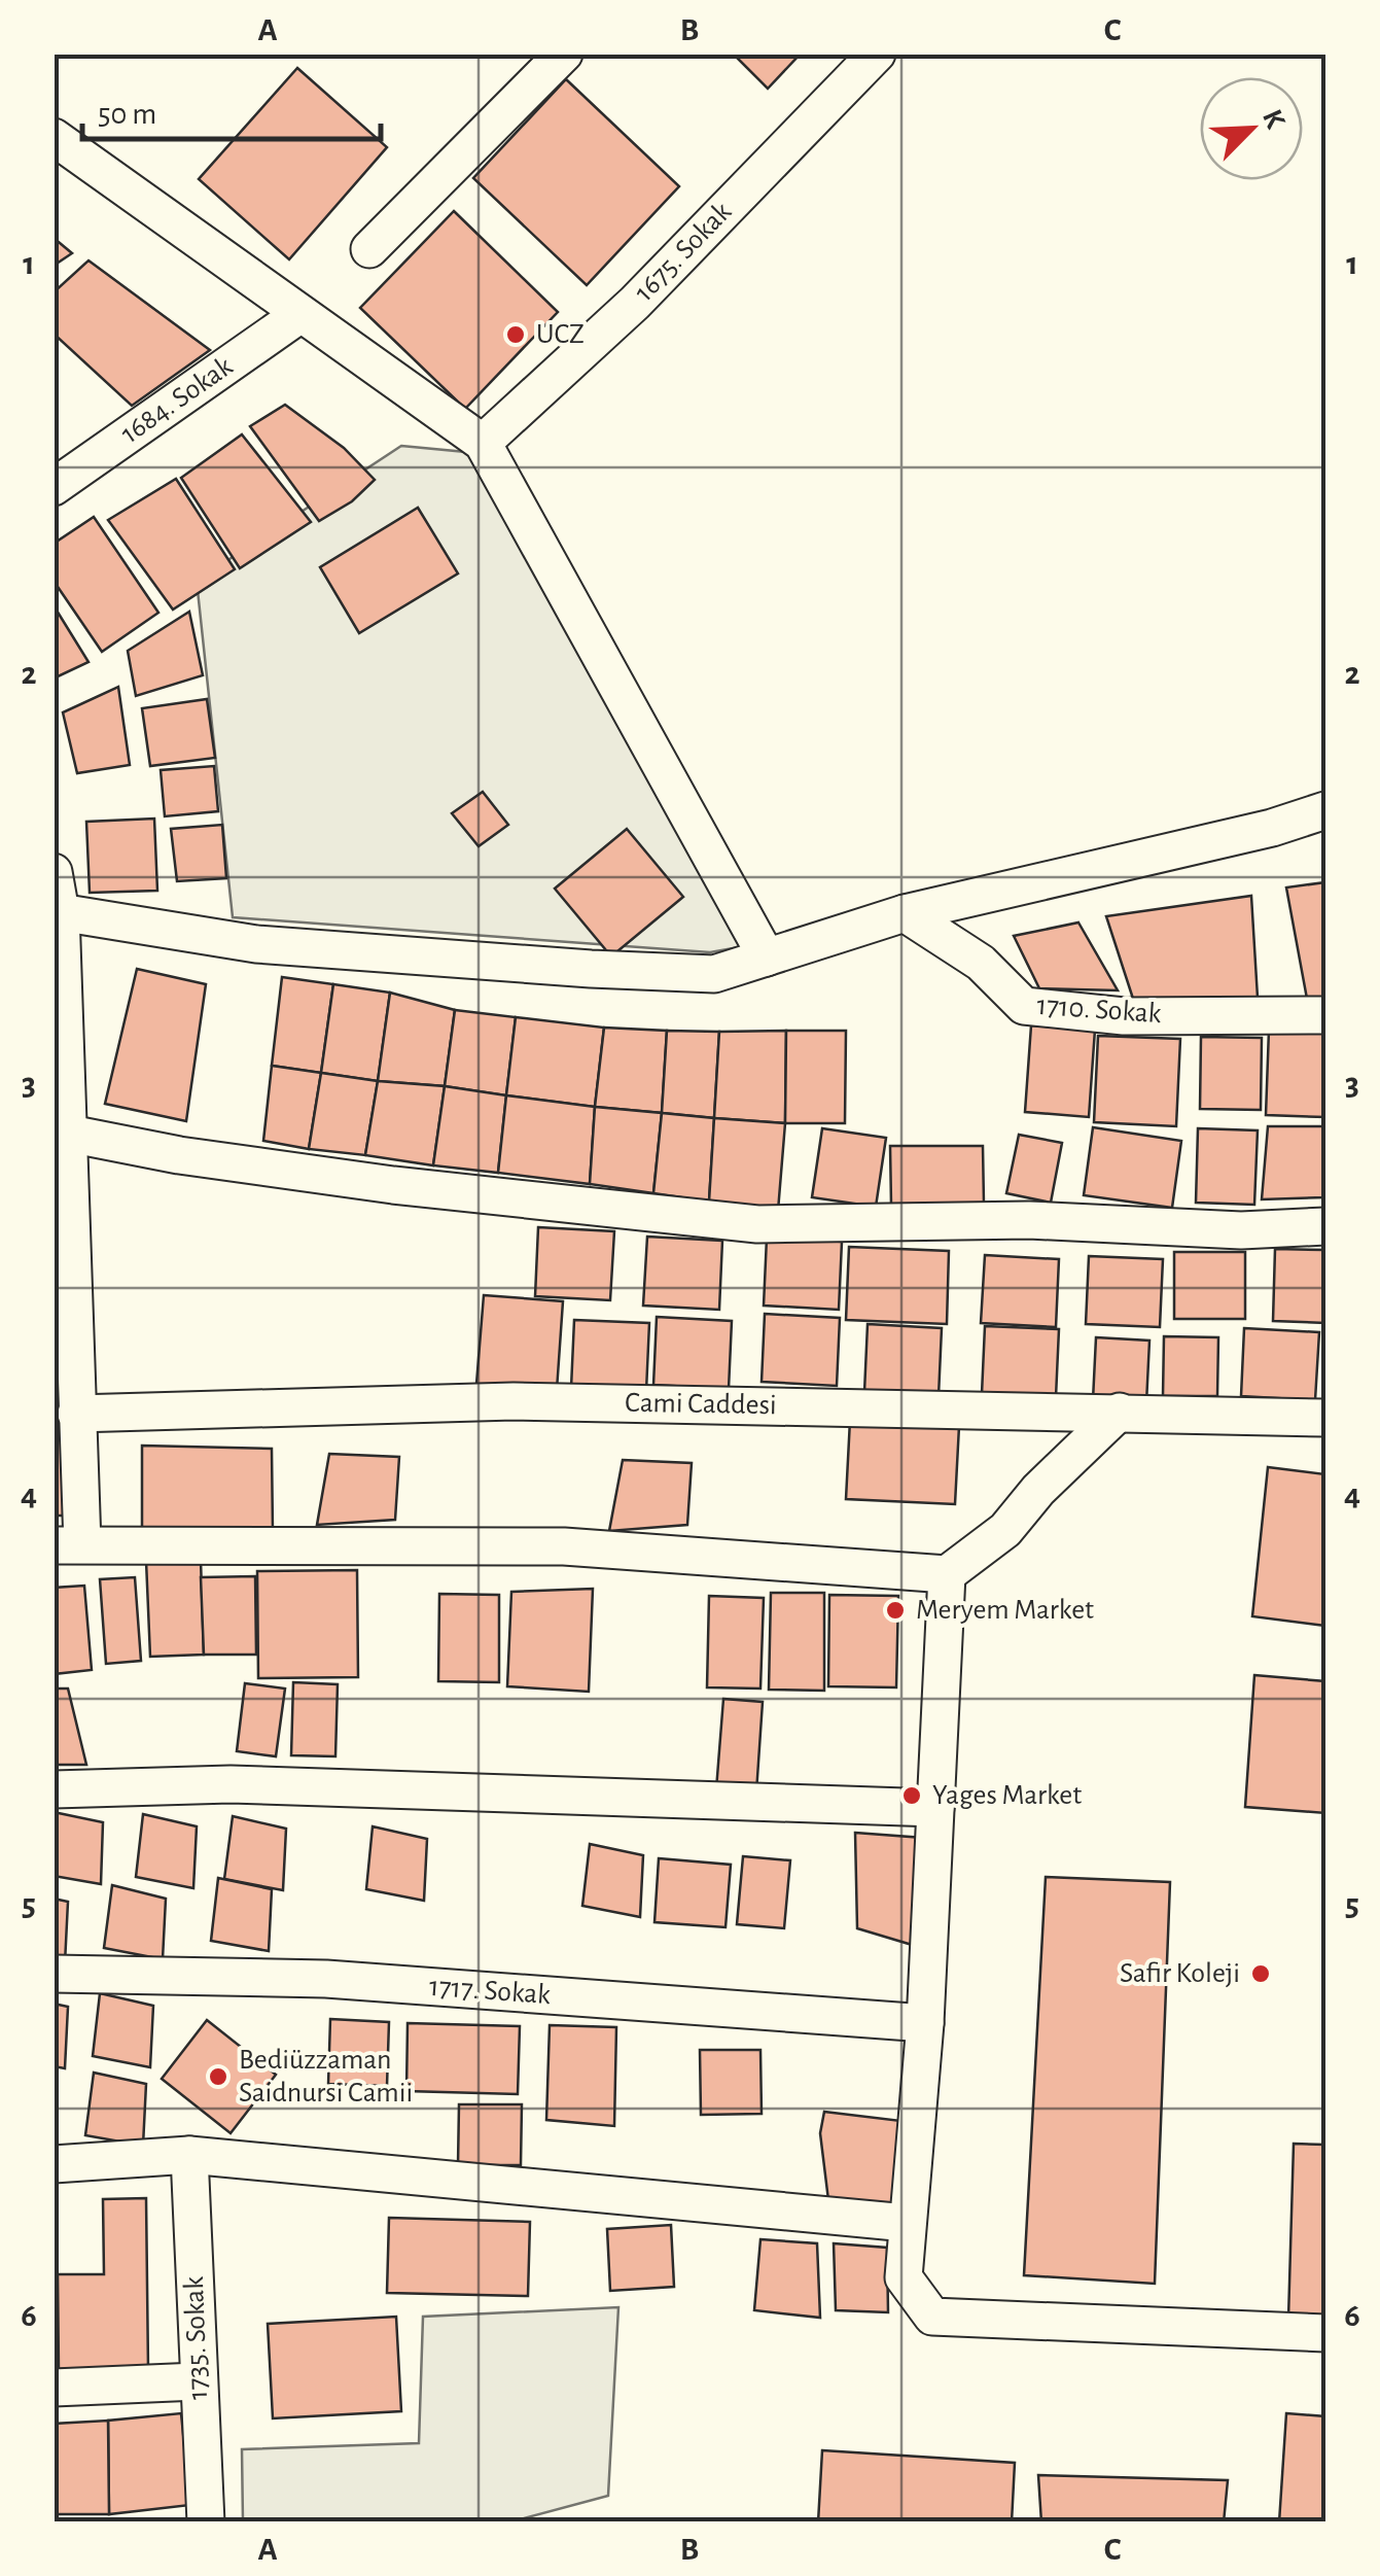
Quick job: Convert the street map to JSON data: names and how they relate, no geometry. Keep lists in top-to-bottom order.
{
  "streets": {
    "street": [
      "1675. Sokak",
      "1684. Sokak",
      "1710. Sokak",
      "Cami Caddesi",
      "1717. Sokak",
      "1735. Sokak"
    ]
  },
  "places": [
    "UCZ",
    "Meryem Market",
    "Yages Market",
    "Safir Koleji",
    "Bediüzzaman Saidnursi Camii"
  ],
  "scale_bar": "50 m",
  "north": "top right",
  "grid": {
    "columns": ["A", "B", "C"],
    "rows": [
      "1",
      "2",
      "3",
      "4",
      "5",
      "6"
    ]
  }
}
